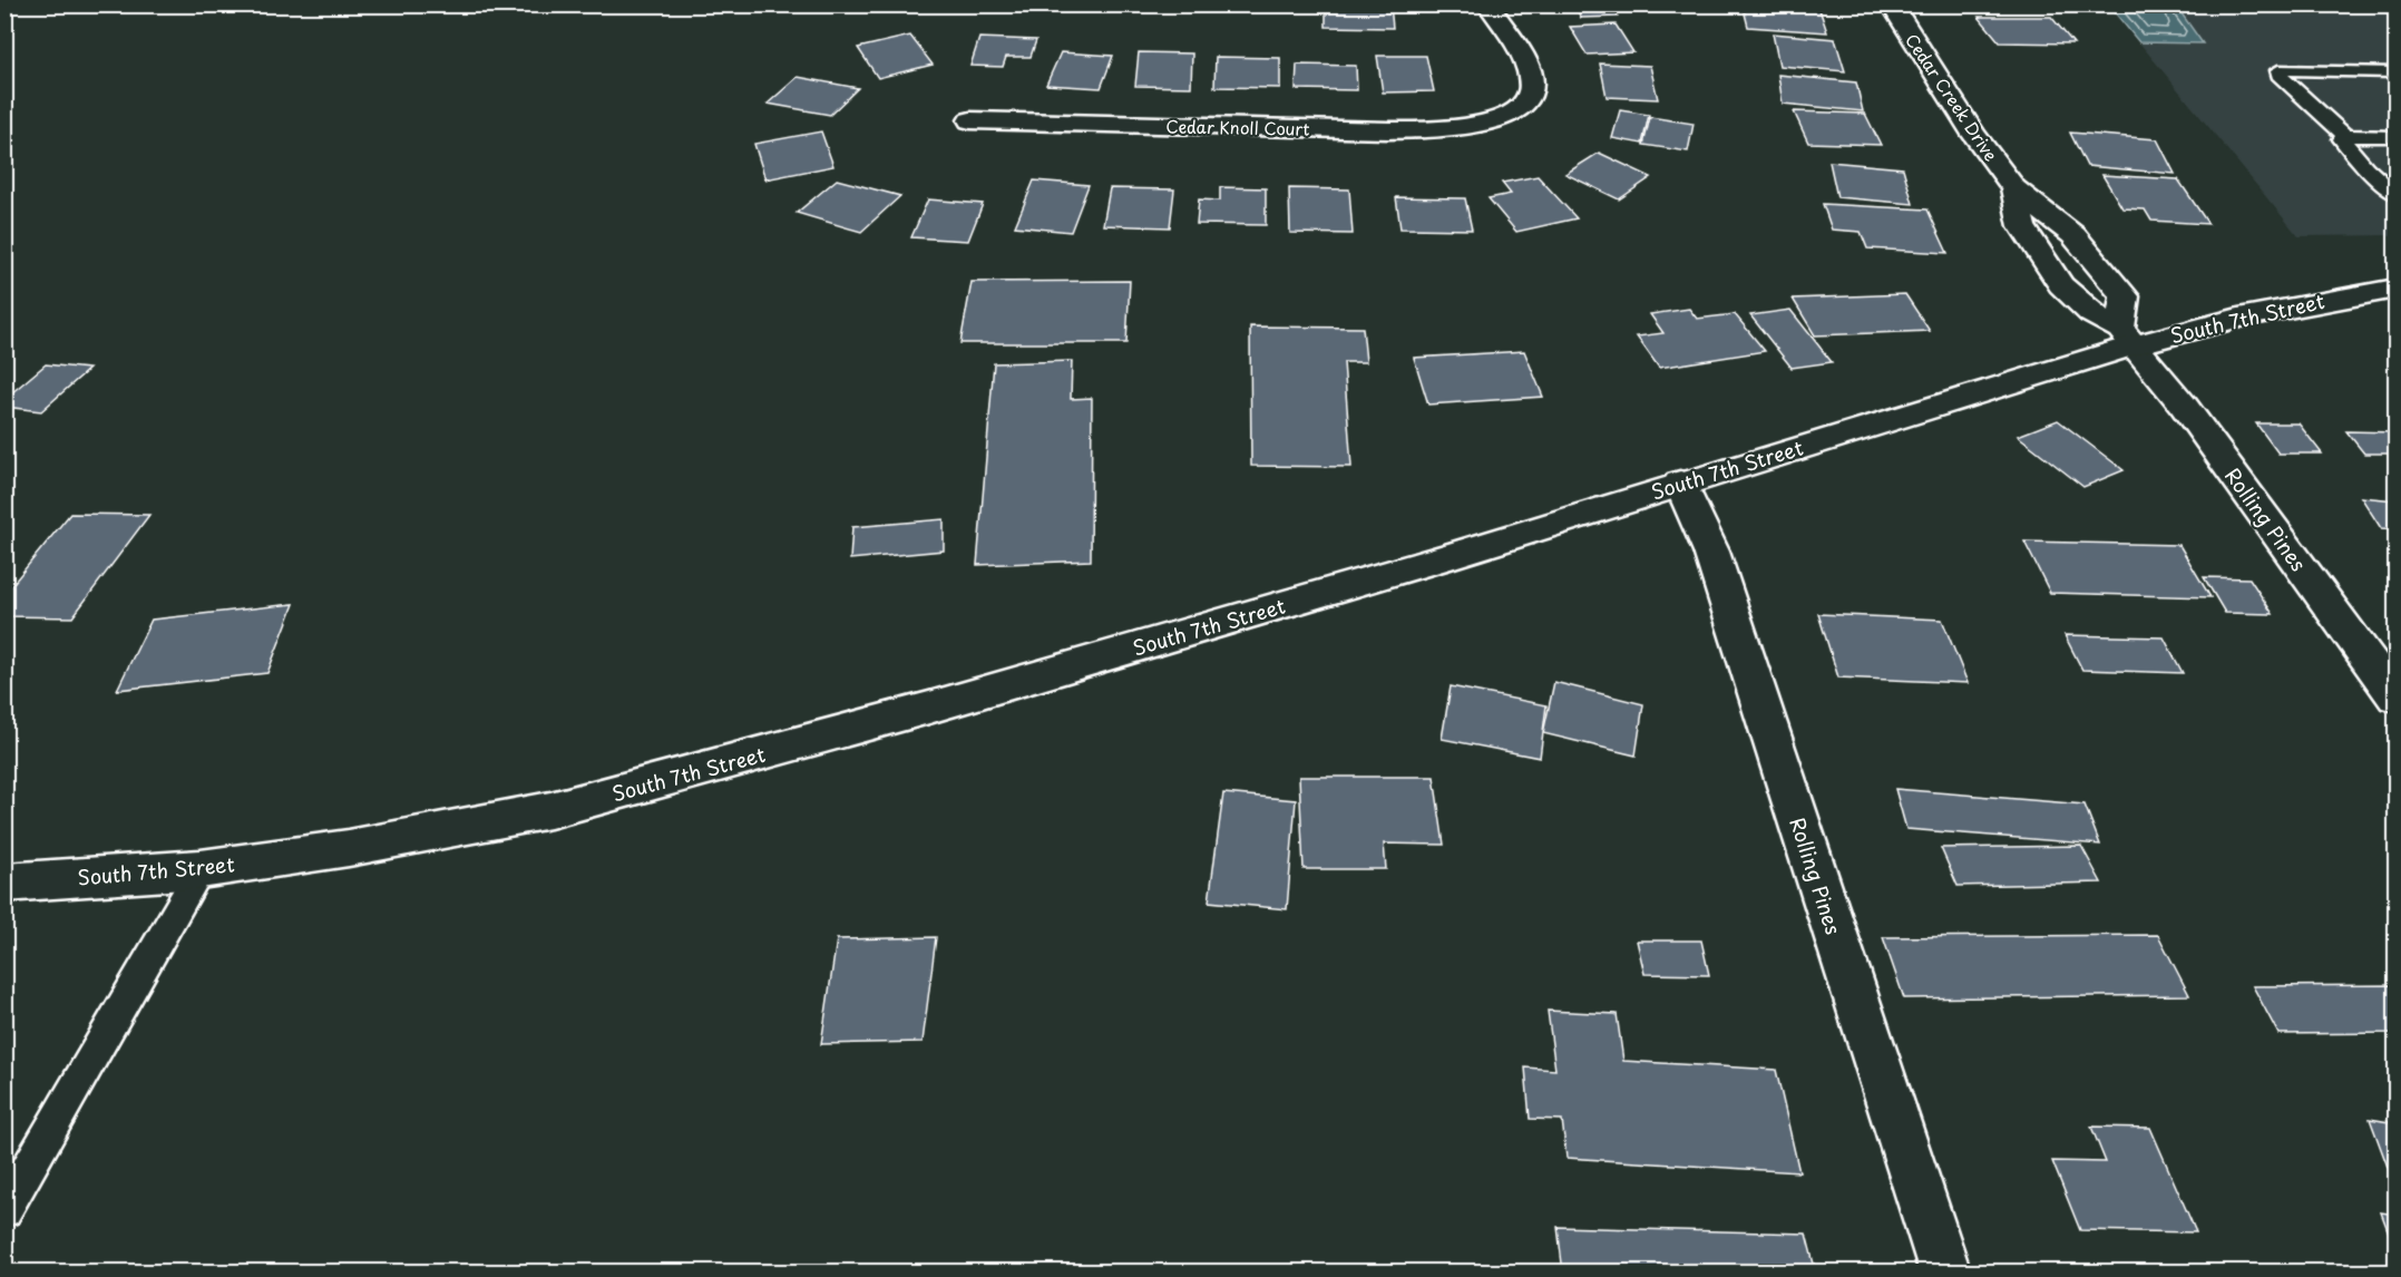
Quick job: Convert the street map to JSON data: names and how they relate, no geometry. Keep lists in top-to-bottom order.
{
  "streets": {
    "street": [
      "Cedar Creek Drive",
      "Cedar Knoll Court",
      "South 7th Street",
      "Rolling Pines"
    ]
  },
  "crossings": [
    ["Cedar Creek Drive", "South 7th Street"],
    ["Cedar Creek Drive", "Rolling Pines"],
    ["South 7th Street", "Rolling Pines"]
  ]
}
